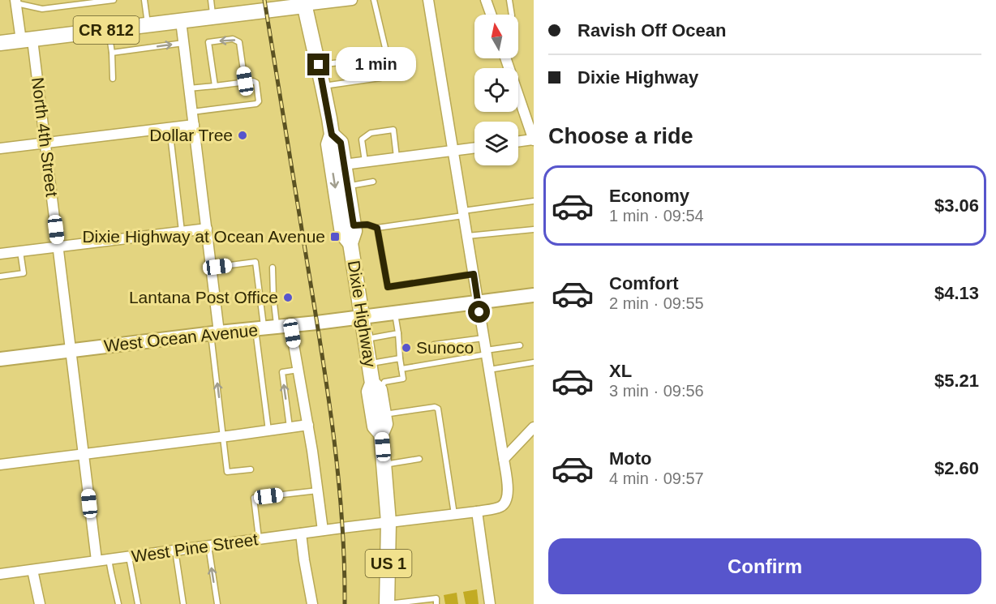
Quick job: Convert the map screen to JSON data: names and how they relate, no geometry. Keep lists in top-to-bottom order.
{
  "streets": {
    "main road": ["CR 812", "Dixie Highway", "US 1"],
    "street": ["North 4th Street", "West Ocean Avenue", "West Pine Street"]
  },
  "crossings": [
    ["CR 812", "North 4th Street"],
    ["CR 812", "Dixie Highway"],
    ["North 4th Street", "West Ocean Avenue"],
    ["North 4th Street", "West Pine Street"],
    ["Dixie Highway", "West Ocean Avenue"],
    ["Dixie Highway", "West Pine Street"]
  ],
  "places": {
    "other": ["Dollar Tree", "Lantana Post Office", "Sunoco"],
    "transit": ["Dixie Highway at Ocean Avenue"]
  },
  "north": "top",
  "page": {
    "banner": ["Ravish Off Ocean", "Dixie Highway"],
    "bubble": "1 min",
    "heading": "Choose a ride",
    "list": [
      {
        "name": "Economy",
        "note": "1 min · 09:54",
        "value": "$3.06"
      },
      {
        "name": "Comfort",
        "note": "2 min · 09:55",
        "value": "$4.13"
      },
      {
        "name": "XL",
        "note": "3 min · 09:56",
        "value": "$5.21"
      },
      {
        "name": "Moto",
        "note": "4 min · 09:57",
        "value": "$2.60"
      }
    ],
    "buttons": "Confirm"
  }
}
